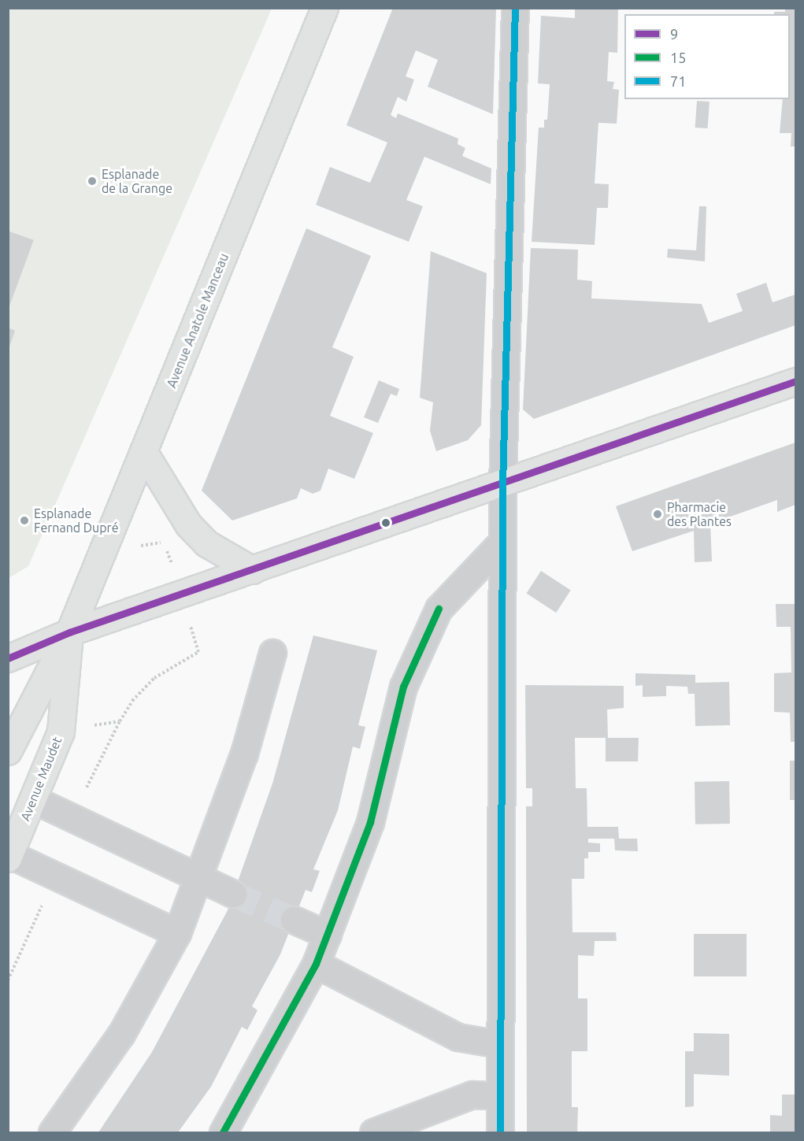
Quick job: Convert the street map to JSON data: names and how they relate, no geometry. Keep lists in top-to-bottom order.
{
  "streets": {
    "main road": ["Avenue Anatole Manceau", "Avenue Maudet"]
  },
  "crossings": [
    ["Avenue Anatole Manceau", "Avenue Maudet"]
  ],
  "places": ["Esplanade de la Grange", "Pharmacie des Plantes", "Esplanade Fernand Dupré"],
  "lines": ["transit line 71", "transit line 9", "transit line 15"],
  "legend": ["9", "15", "71"]
}
